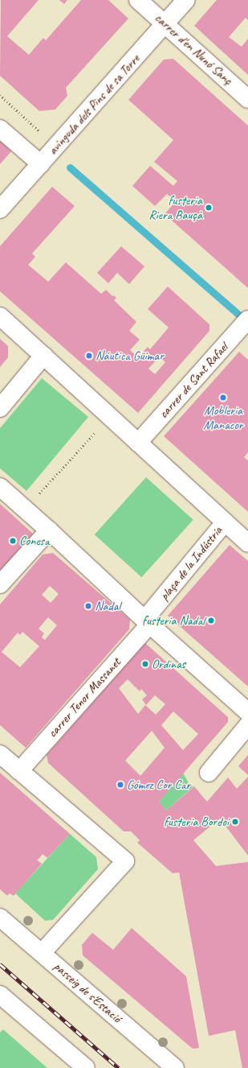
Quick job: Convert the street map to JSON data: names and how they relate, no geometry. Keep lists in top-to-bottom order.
{
  "streets": {
    "street": [
      "carrer d'en Nunó Sanç",
      "avinguda dels Pins de sa Torre",
      "carrer de Sant Rafael",
      "plaça de la Indústria",
      "carrer Tenor Massanet",
      "passeig de s'Estació"
    ]
  },
  "crossings": [
    ["carrer d'en Nunó Sanç", "avinguda dels Pins de sa Torre"],
    ["carrer de Sant Rafael", "plaça de la Indústria"],
    ["plaça de la Indústria", "carrer Tenor Massanet"]
  ],
  "places": [
    "fusteria Riera Bauçà",
    "Náutica Güimar",
    "Mobleria Manacor",
    "Conesa",
    "Nadal",
    "fusteria Nadal",
    "Ordinas",
    "Gómez Cor Car",
    "fusteria Bordoi"
  ]
}
